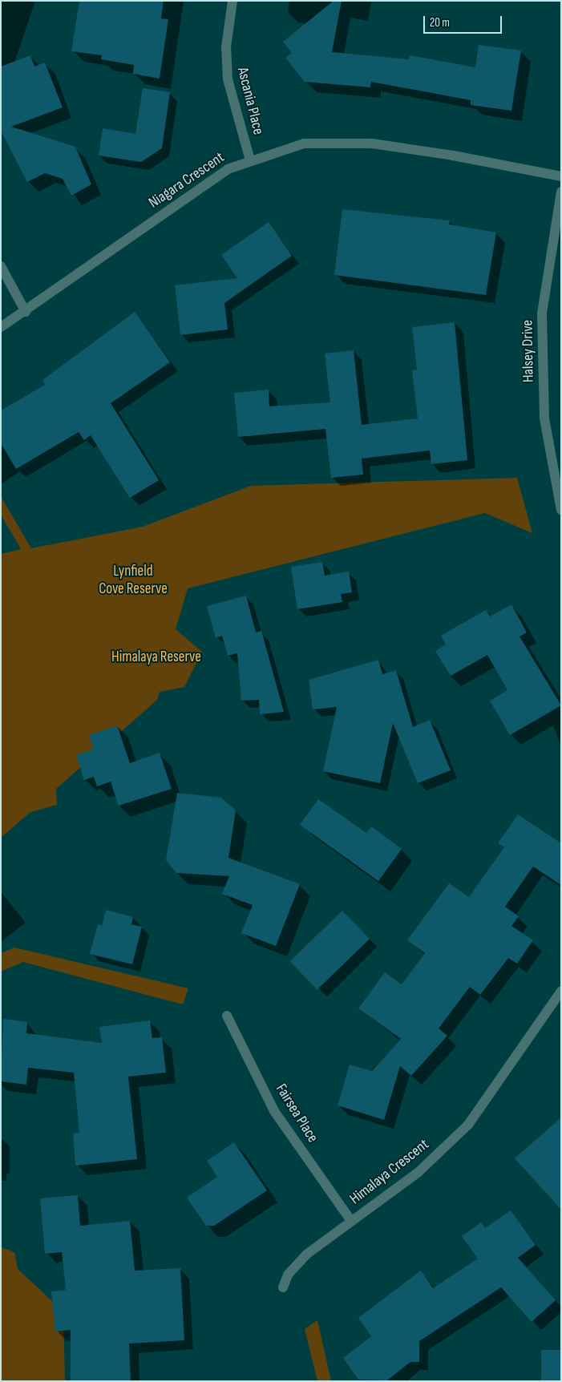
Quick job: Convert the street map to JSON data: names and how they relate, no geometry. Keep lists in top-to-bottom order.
{
  "streets": {
    "street": [
      "Ascania Place",
      "Niagara Crescent",
      "Halsey Drive",
      "Fairsea Place",
      "Himalaya Crescent"
    ]
  },
  "crossings": [
    ["Ascania Place", "Niagara Crescent"],
    ["Fairsea Place", "Himalaya Crescent"]
  ],
  "parks": ["Lynfield Cove Reserve", "Himalaya Reserve"],
  "scale_bar": "20 m"
}
